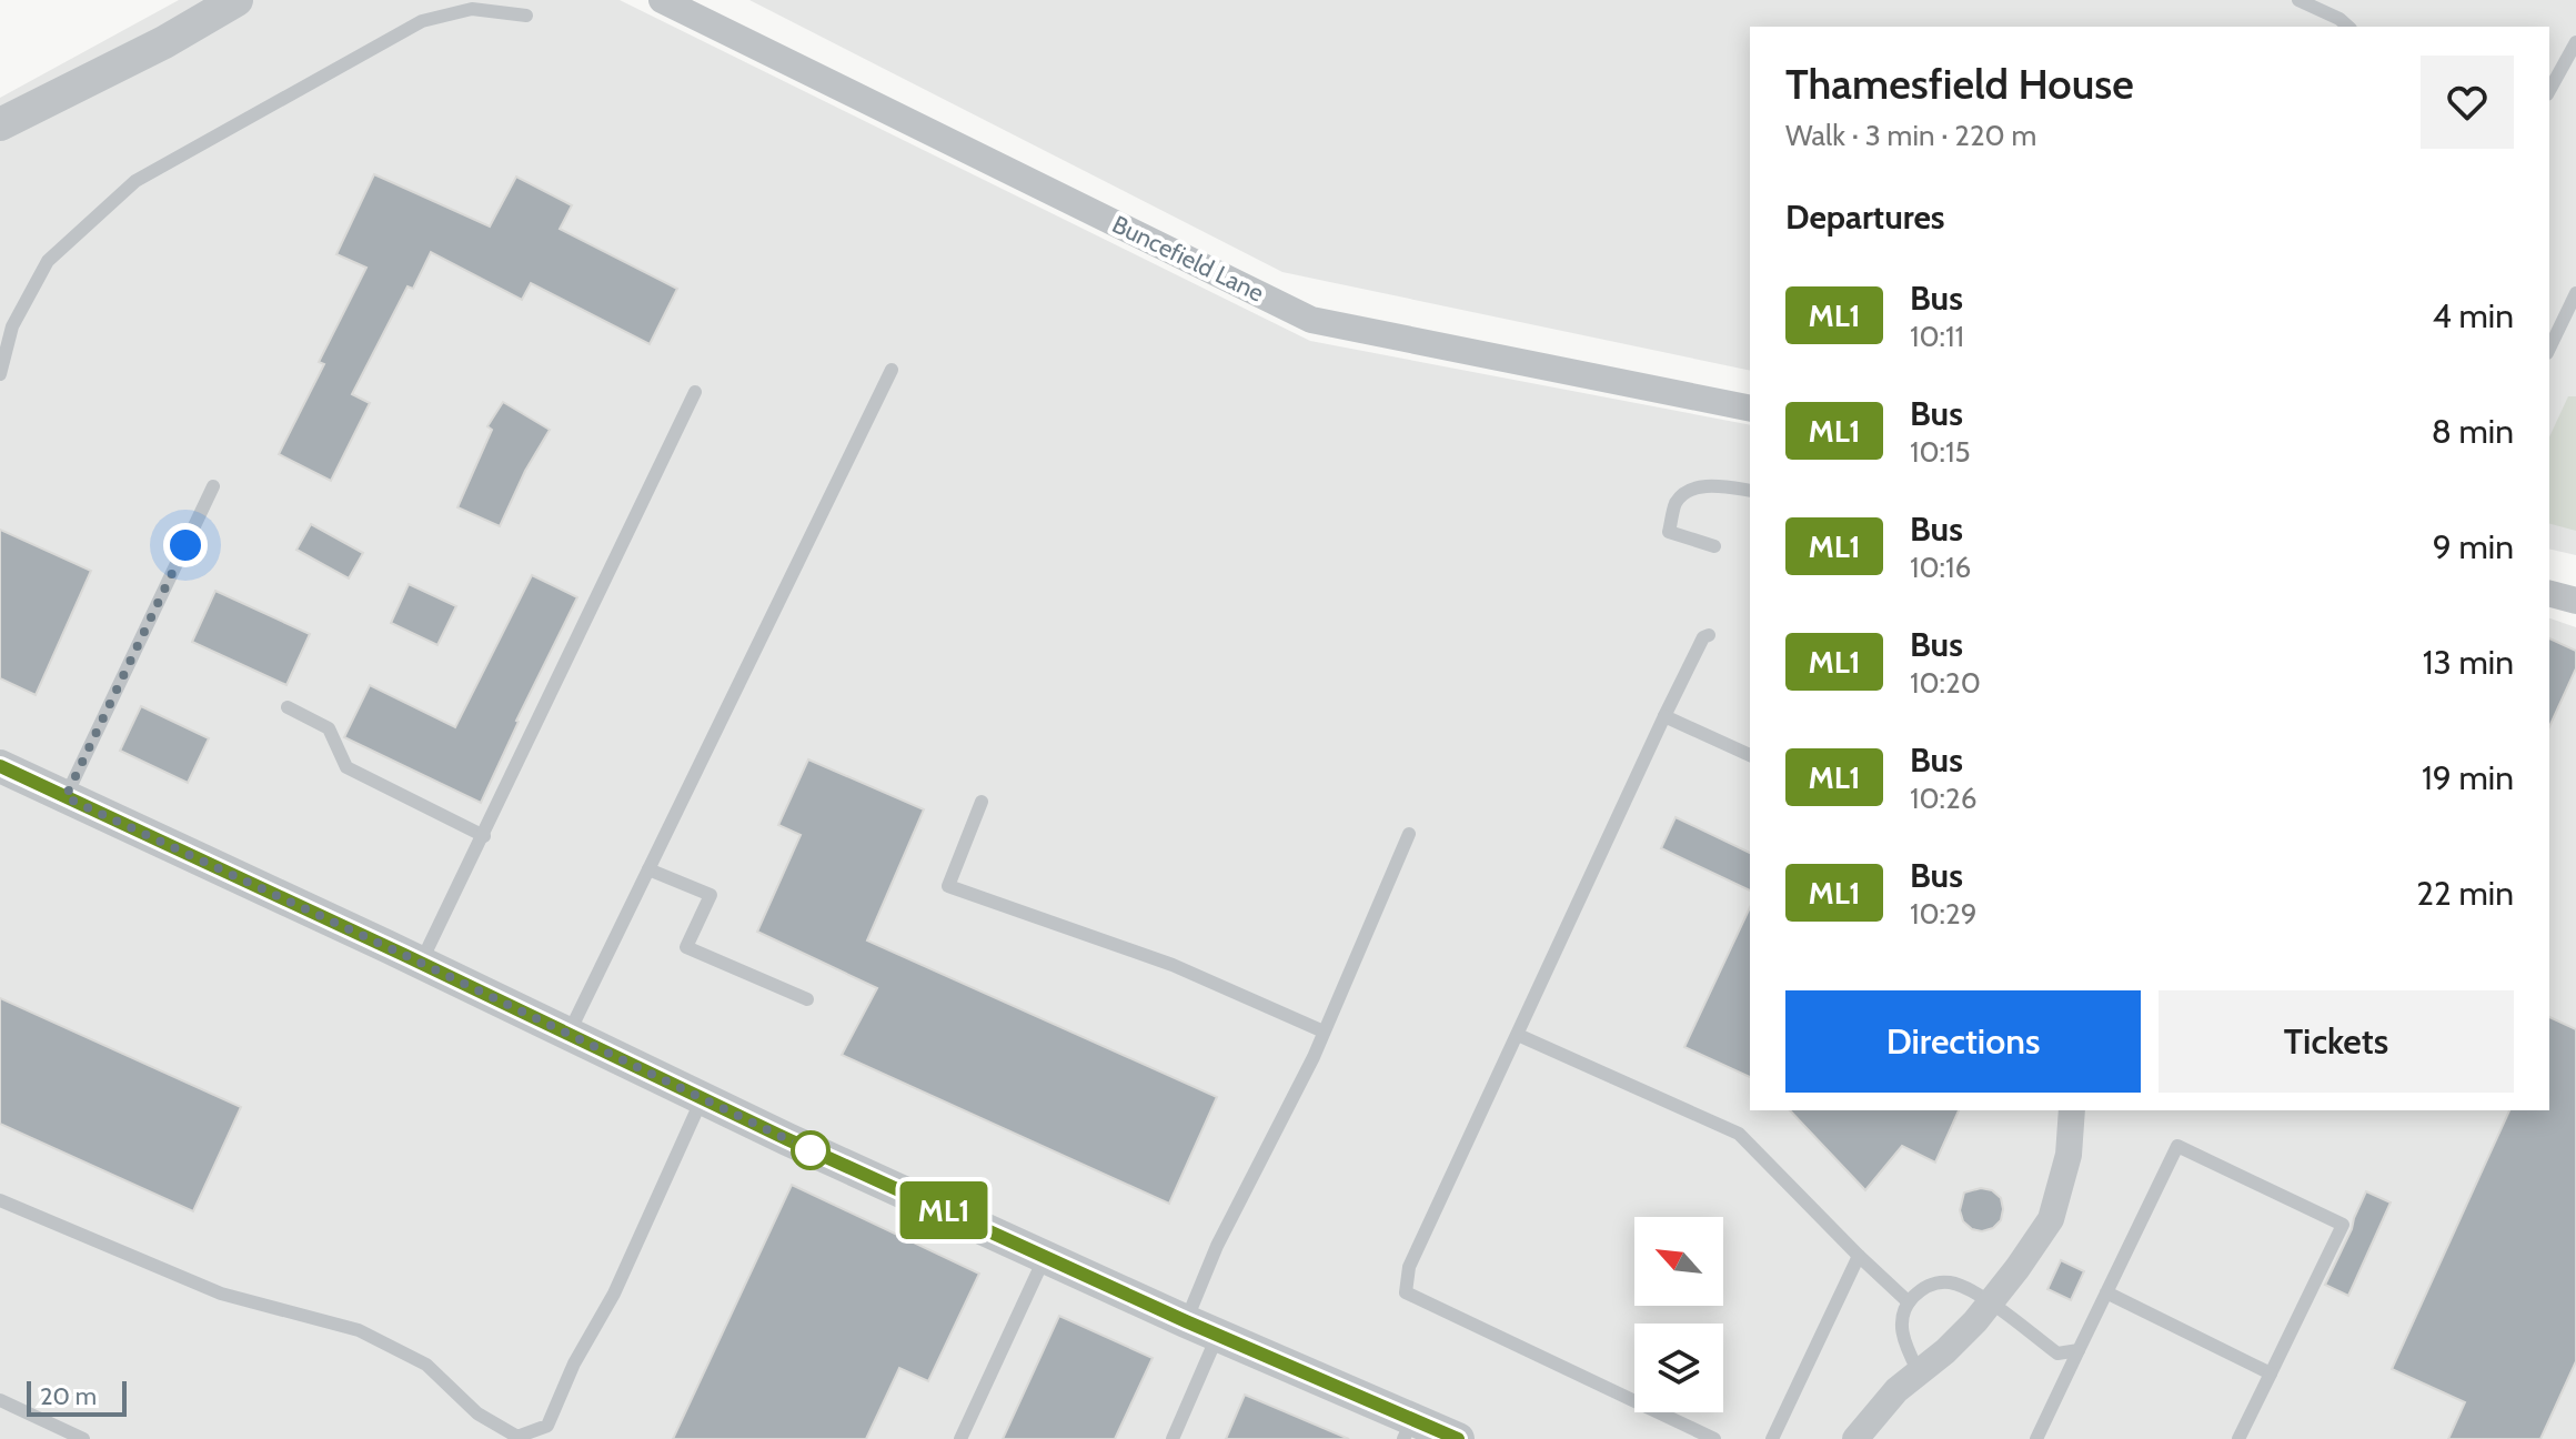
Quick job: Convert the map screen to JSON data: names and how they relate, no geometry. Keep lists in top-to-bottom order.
{
  "streets": {
    "street": ["Buncefield Lane"]
  },
  "lines": ["bus line ML1"],
  "scale_bar": "20 m",
  "north": "top left",
  "page": {
    "on_map": "ML1",
    "heading": [
      ["Thamesfield House", "Walk · 3 min · 220 m"],
      "Departures"
    ],
    "list": [
      {
        "mark": "ML1",
        "name": "Bus",
        "note": "10:11",
        "value": "4 min"
      },
      {
        "mark": "ML1",
        "name": "Bus",
        "note": "10:15",
        "value": "8 min"
      },
      {
        "mark": "ML1",
        "name": "Bus",
        "note": "10:16",
        "value": "9 min"
      },
      {
        "mark": "ML1",
        "name": "Bus",
        "note": "10:20",
        "value": "13 min"
      },
      {
        "mark": "ML1",
        "name": "Bus",
        "note": "10:26",
        "value": "19 min"
      },
      {
        "mark": "ML1",
        "name": "Bus",
        "note": "10:29",
        "value": "22 min"
      }
    ],
    "buttons": ["Directions", "Tickets"],
    "scale": "20 m"
  }
}
